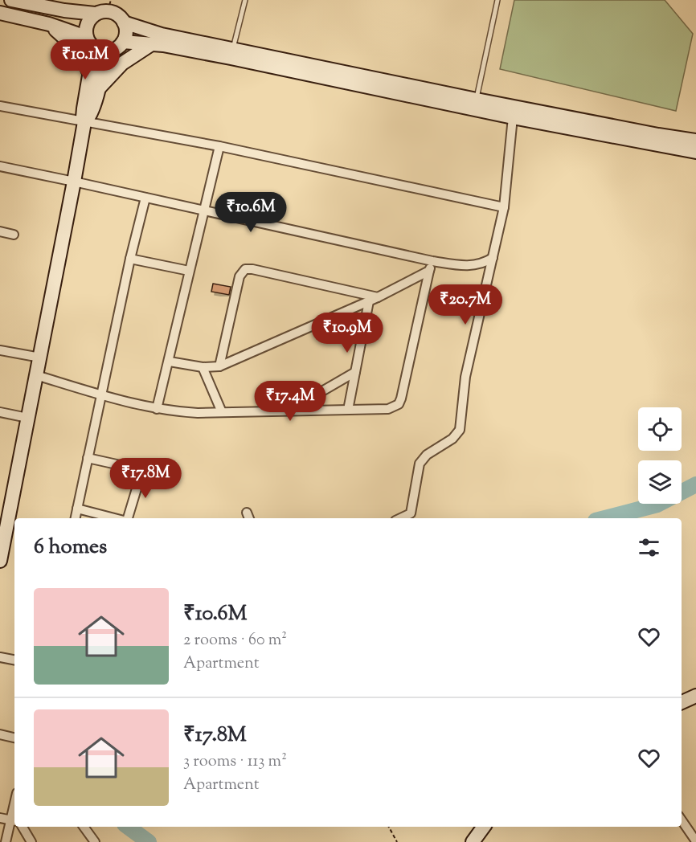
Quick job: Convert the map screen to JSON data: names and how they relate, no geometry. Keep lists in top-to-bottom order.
{
  "page": {
    "price": [
      "₹10.1M",
      "₹10.6M",
      "₹20.7M",
      "₹10.9M",
      "₹17.4M",
      "₹17.8M"
    ],
    "heading": "6 homes",
    "list": [
      {
        "name": "₹10.6M",
        "note": "2 rooms · 60 m² · Apartment"
      },
      {
        "name": "₹17.8M",
        "note": "3 rooms · 113 m² · Apartment"
      }
    ]
  }
}
